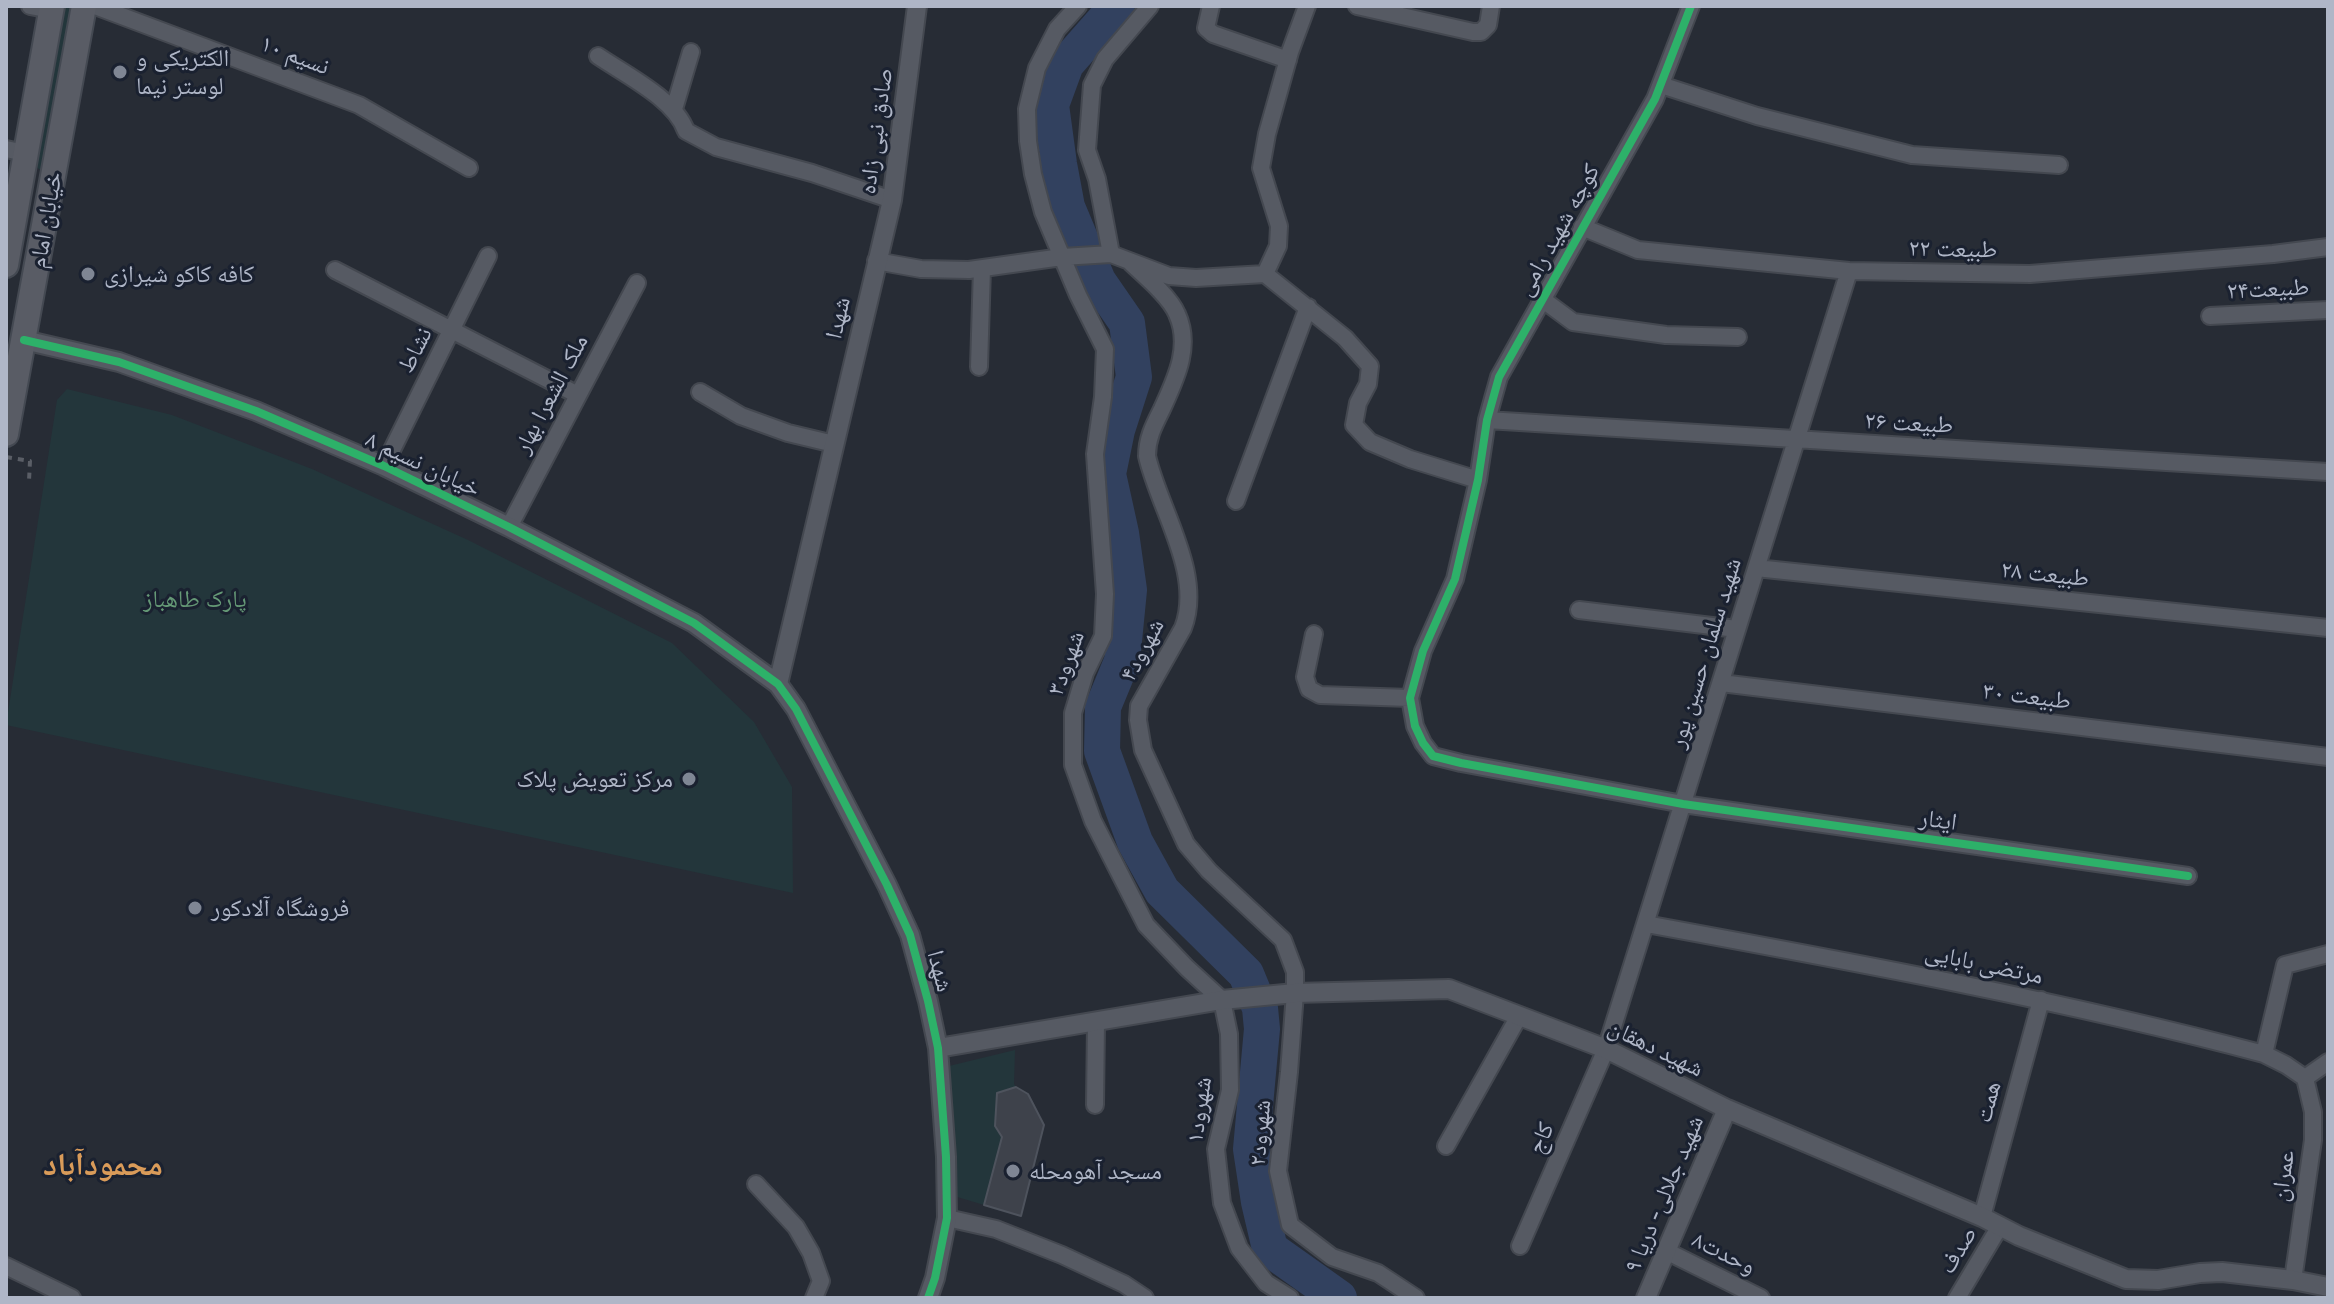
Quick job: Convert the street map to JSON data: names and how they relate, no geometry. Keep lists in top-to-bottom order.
{
  "streets": {
    "main road": ["خیابان امام"],
    "street": [
      "نسیم ۱۰",
      "صادق نبی زاده",
      "کوچه شهید رامی",
      "طبیعت ۲۲",
      "طبیعت۲۴",
      "شهدا",
      "نشاط",
      "ملک الشعرا بهار",
      "طبیعت ۲۶",
      "خیابان نسیم ۸",
      "طبیعت ۲۸",
      "شهرود۴",
      "شهید سلمان حسین پور",
      "شهرود۳",
      "طبیعت ۳۰",
      "ایثار",
      "مرتضی بابایی",
      "شهید دهقان",
      "همت",
      "شهرود۱",
      "شهرود۲",
      "کاج",
      "عمران",
      "شهید جلالی- دریا ۹",
      "صدف",
      "وحدت۸"
    ]
  },
  "crossings": [
    ["صادق نبی زاده", "شهدا"],
    ["خیابان امام", "خیابان نسیم ۸"],
    ["کوچه شهید رامی", "طبیعت ۲۲"],
    ["کوچه شهید رامی", "طبیعت ۲۶"],
    ["کوچه شهید رامی", "ایثار"],
    ["طبیعت ۲۲", "شهید سلمان حسین پور"],
    ["شهدا", "خیابان نسیم ۸"],
    ["شهدا", "شهید دهقان"],
    ["نشاط", "خیابان نسیم ۸"],
    ["ملک الشعرا بهار", "خیابان نسیم ۸"],
    ["طبیعت ۲۶", "شهید سلمان حسین پور"],
    ["طبیعت ۲۸", "شهید سلمان حسین پور"],
    ["شهرود۴", "شهید دهقان"],
    ["شهرود۴", "شهرود۲"],
    ["شهید سلمان حسین پور", "طبیعت ۳۰"],
    ["شهید سلمان حسین پور", "ایثار"],
    ["شهید سلمان حسین پور", "مرتضی بابایی"],
    ["شهید سلمان حسین پور", "شهید دهقان"],
    ["شهید سلمان حسین پور", "کاج"],
    ["شهرود۳", "شهید دهقان"],
    ["شهرود۳", "شهرود۱"],
    ["مرتضی بابایی", "همت"],
    ["مرتضی بابایی", "عمران"],
    ["شهید دهقان", "همت"],
    ["شهید دهقان", "شهرود۱"],
    ["شهید دهقان", "شهرود۲"],
    ["شهید دهقان", "کاج"],
    ["شهید دهقان", "عمران"],
    ["شهید دهقان", "شهید جلالی- دریا ۹"],
    ["شهید دهقان", "صدف"],
    ["شهید جلالی- دریا ۹", "وحدت۸"]
  ],
  "districts": ["محمودآباد"],
  "parks": ["پارک طاهباز"],
  "places": [
    "الکتریکی و لوستر نیما",
    "کافه کاکو شیرازی",
    "مرکز تعویض پلاک",
    "فروشگاه آلادکور",
    "مسجد آهومحله"
  ]
}
